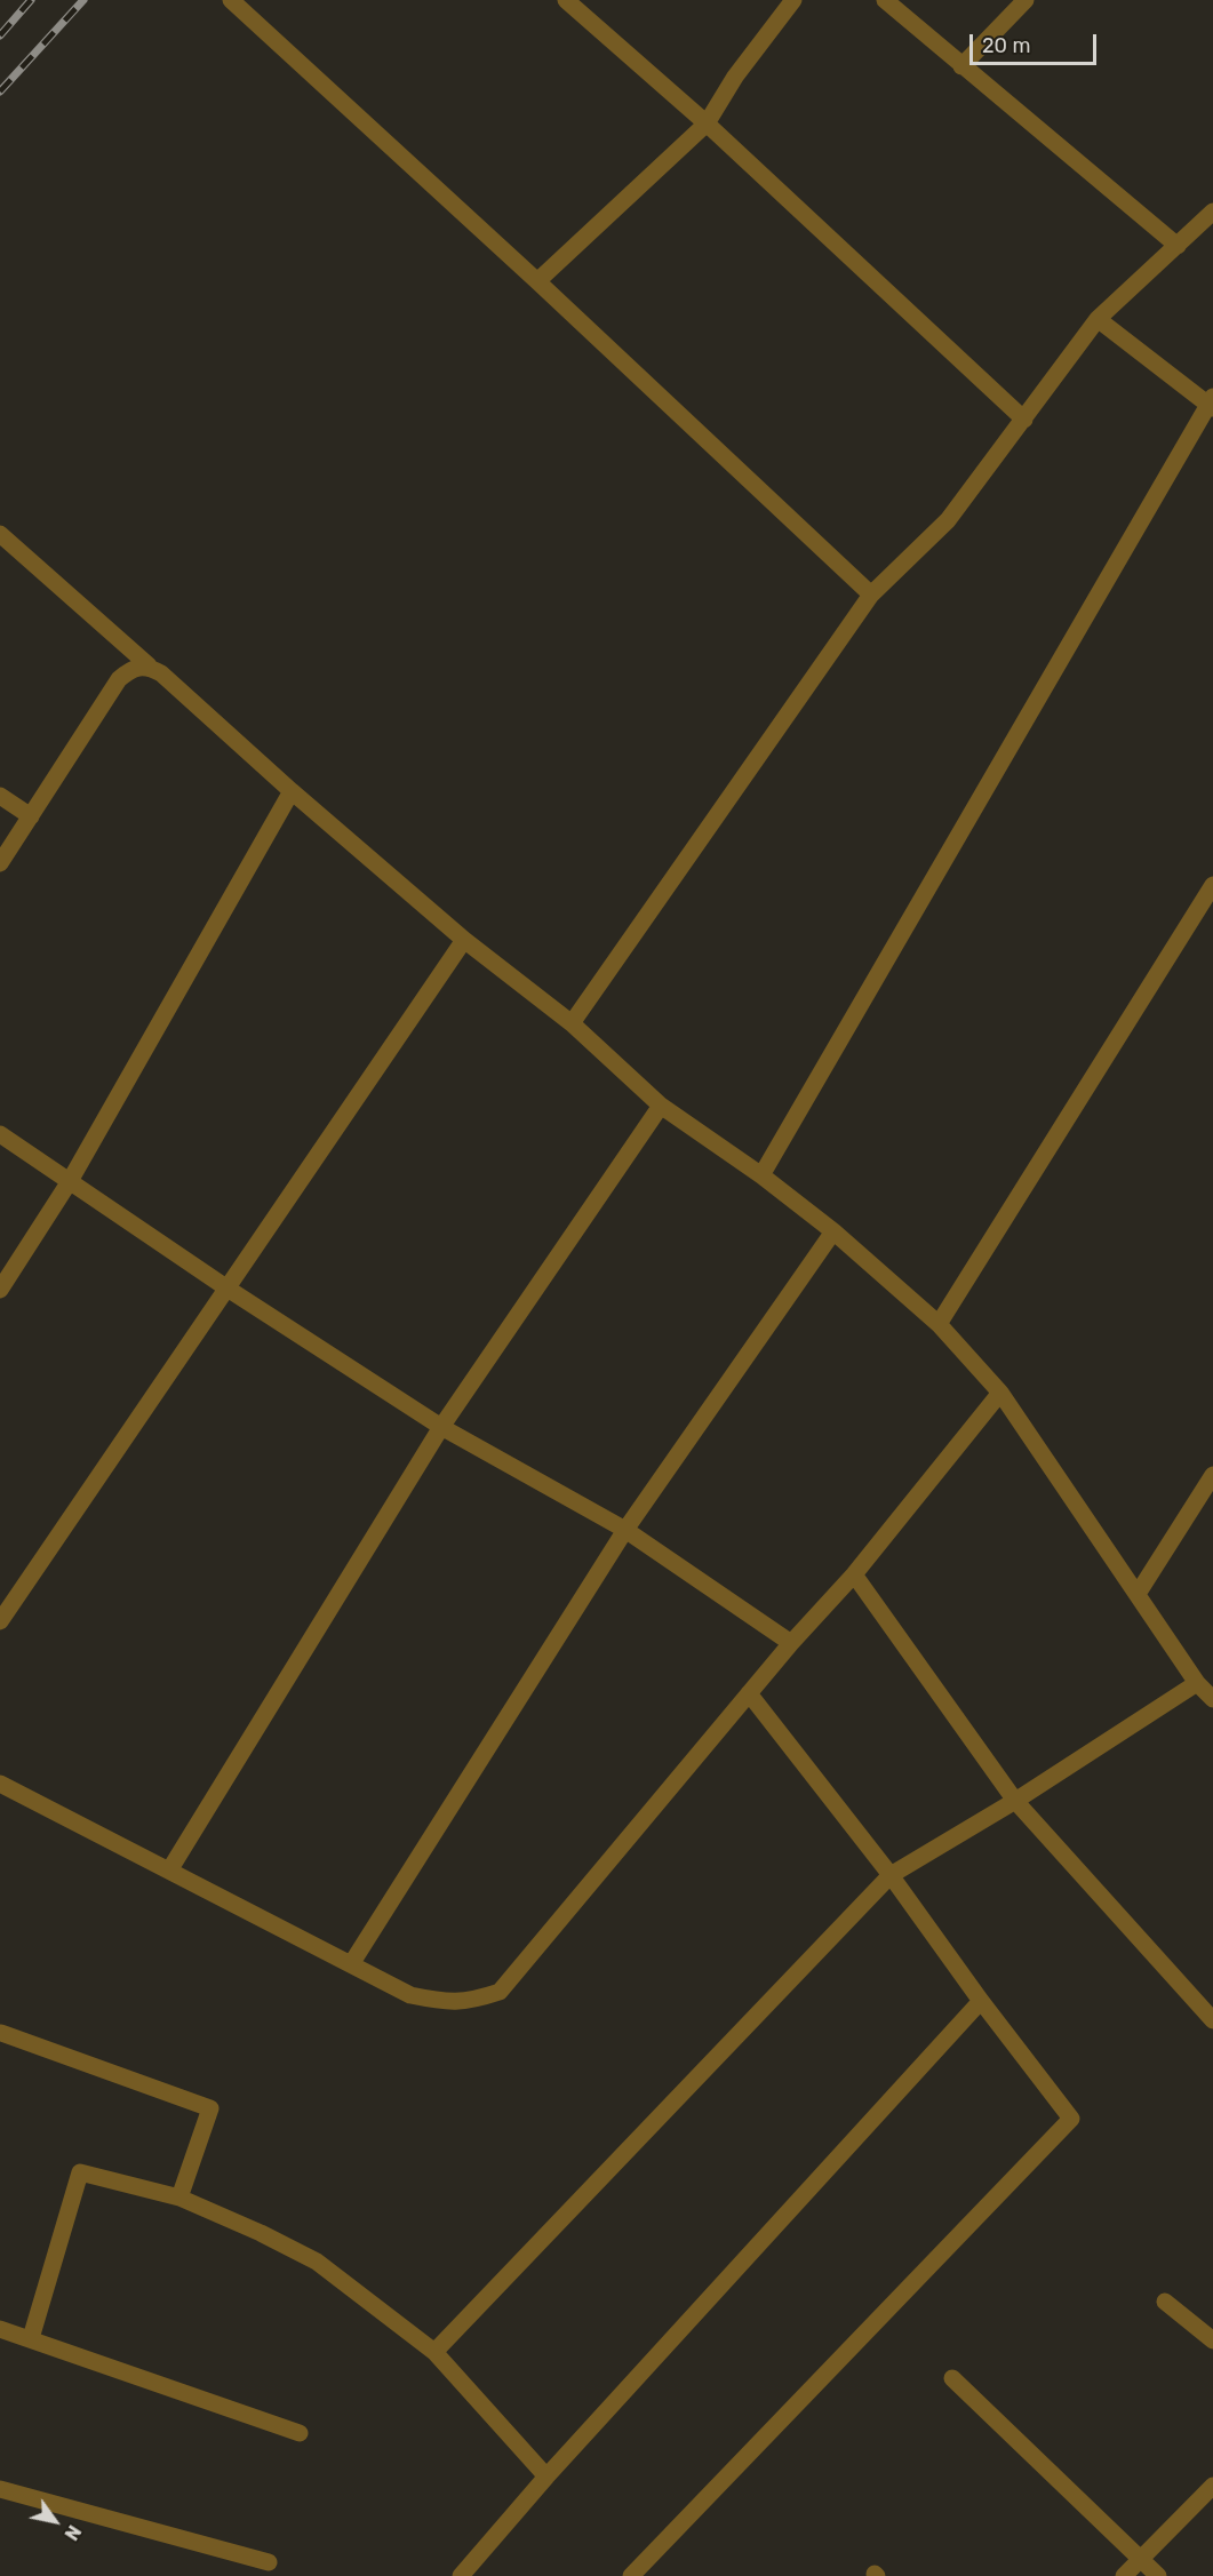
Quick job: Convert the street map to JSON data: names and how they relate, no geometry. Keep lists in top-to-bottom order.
{
  "scale_bar": "20 m",
  "north": "bottom right"
}
